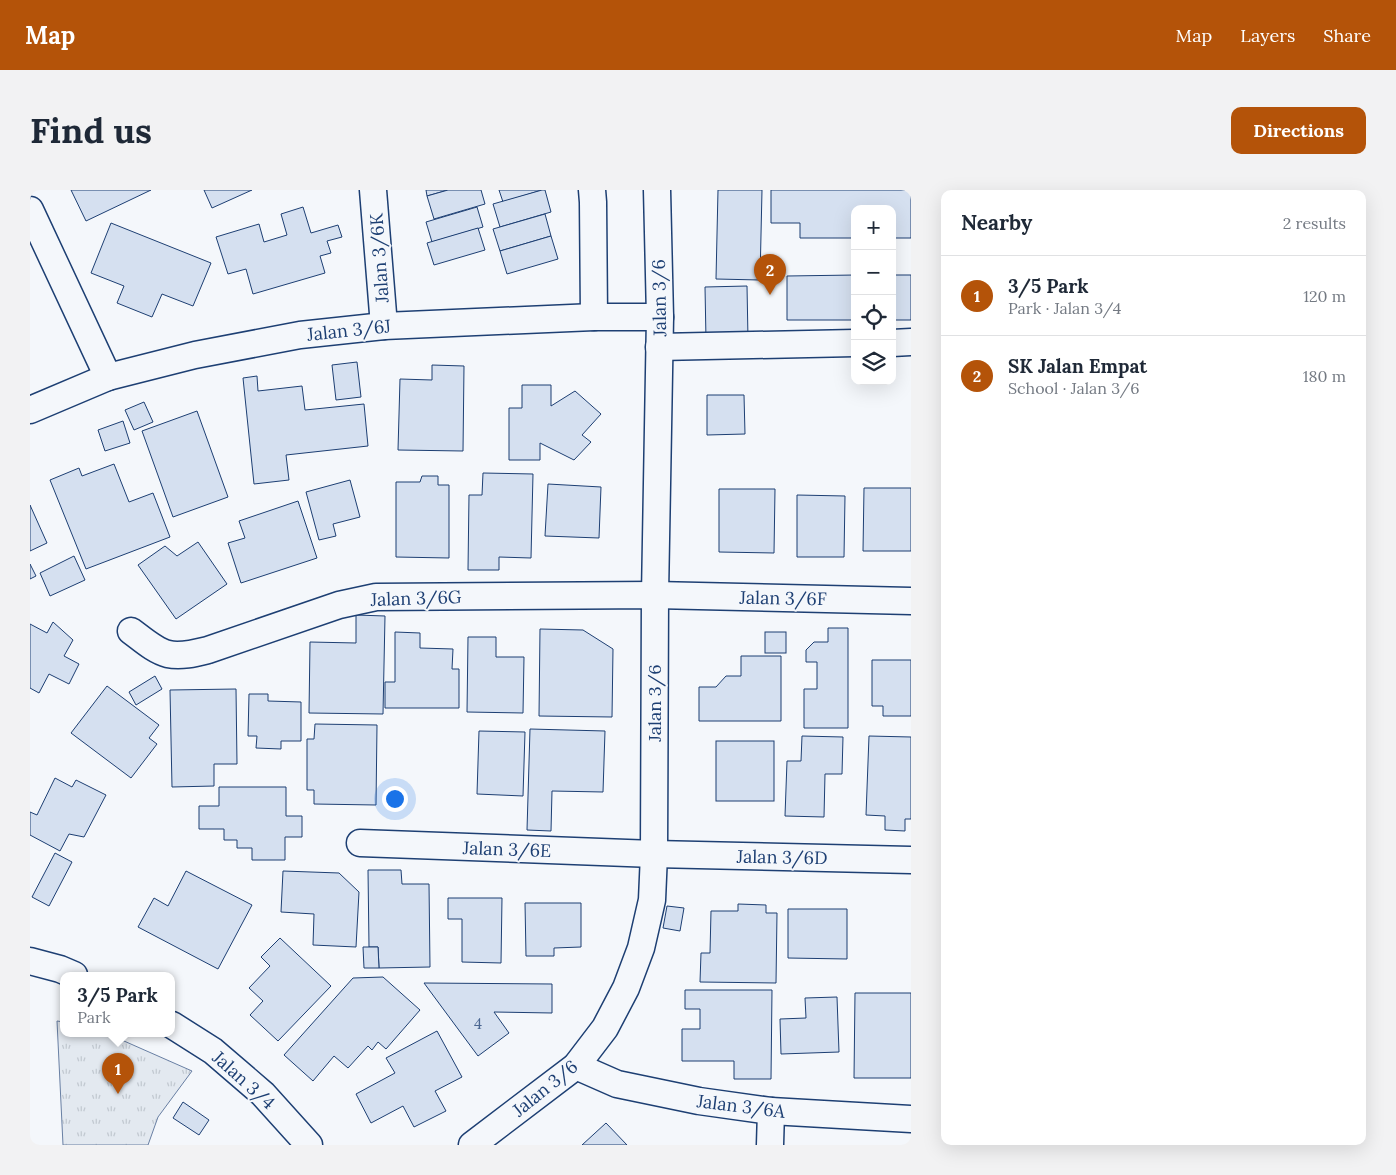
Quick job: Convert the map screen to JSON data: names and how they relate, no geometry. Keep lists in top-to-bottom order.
{
  "streets": {
    "street": [
      "Jalan 3/6K",
      "Jalan 3/6",
      "Jalan 3/6J",
      "Jalan 3/6G",
      "Jalan 3/6F",
      "Jalan 3/6E",
      "Jalan 3/6D",
      "Jalan 3/4",
      "Jalan 3/6A"
    ]
  },
  "crossings": [
    ["Jalan 3/6K", "Jalan 3/6J"],
    ["Jalan 3/6", "Jalan 3/6J"],
    ["Jalan 3/6", "Jalan 3/6G"],
    ["Jalan 3/6", "Jalan 3/6F"],
    ["Jalan 3/6", "Jalan 3/6E"],
    ["Jalan 3/6", "Jalan 3/6D"],
    ["Jalan 3/6", "Jalan 3/6A"],
    ["Jalan 3/6G", "Jalan 3/6F"],
    ["Jalan 3/6E", "Jalan 3/6D"]
  ],
  "house_numbers": ["4"],
  "page": {
    "header": "Map",
    "nav": ["Map", "Layers", "Share"],
    "buttons": "Directions",
    "title": "Find us",
    "heading": ["Nearby", "2 results"],
    "map_buttons": ["+", "−"],
    "pins": ["2", "1"],
    "list": [
      {
        "mark": "1",
        "name": "3/5 Park",
        "note": "Park · Jalan 3/4",
        "value": "120 m"
      },
      {
        "mark": "2",
        "name": "SK Jalan Empat",
        "note": "School · Jalan 3/6",
        "value": "180 m"
      }
    ],
    "popup": ["3/5 Park", "Park"]
  }
}
